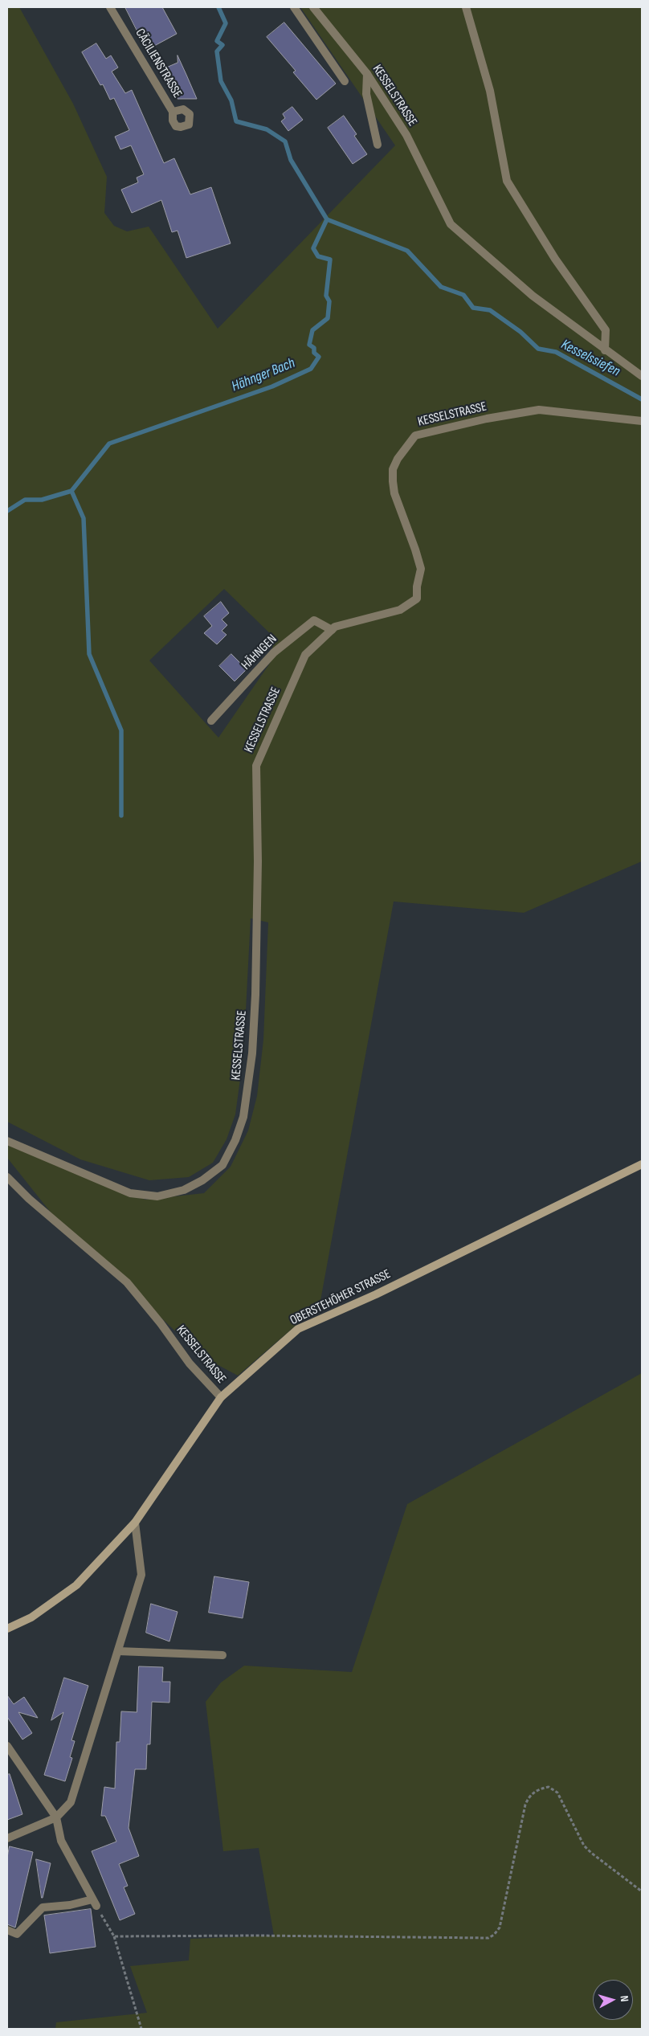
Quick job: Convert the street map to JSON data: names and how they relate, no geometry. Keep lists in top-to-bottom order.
{
  "streets": {
    "street": [
      "CÄCILIENSTRASSE",
      "KESSELSTRASSE",
      "HÄHNGEN",
      "OBERSTEHÖHER STRASSE"
    ]
  },
  "crossings": [
    ["KESSELSTRASSE", "HÄHNGEN"],
    ["KESSELSTRASSE", "OBERSTEHÖHER STRASSE"]
  ],
  "water": ["Kesselssiefen", "Hähnger Bach"],
  "north": "right"
}
